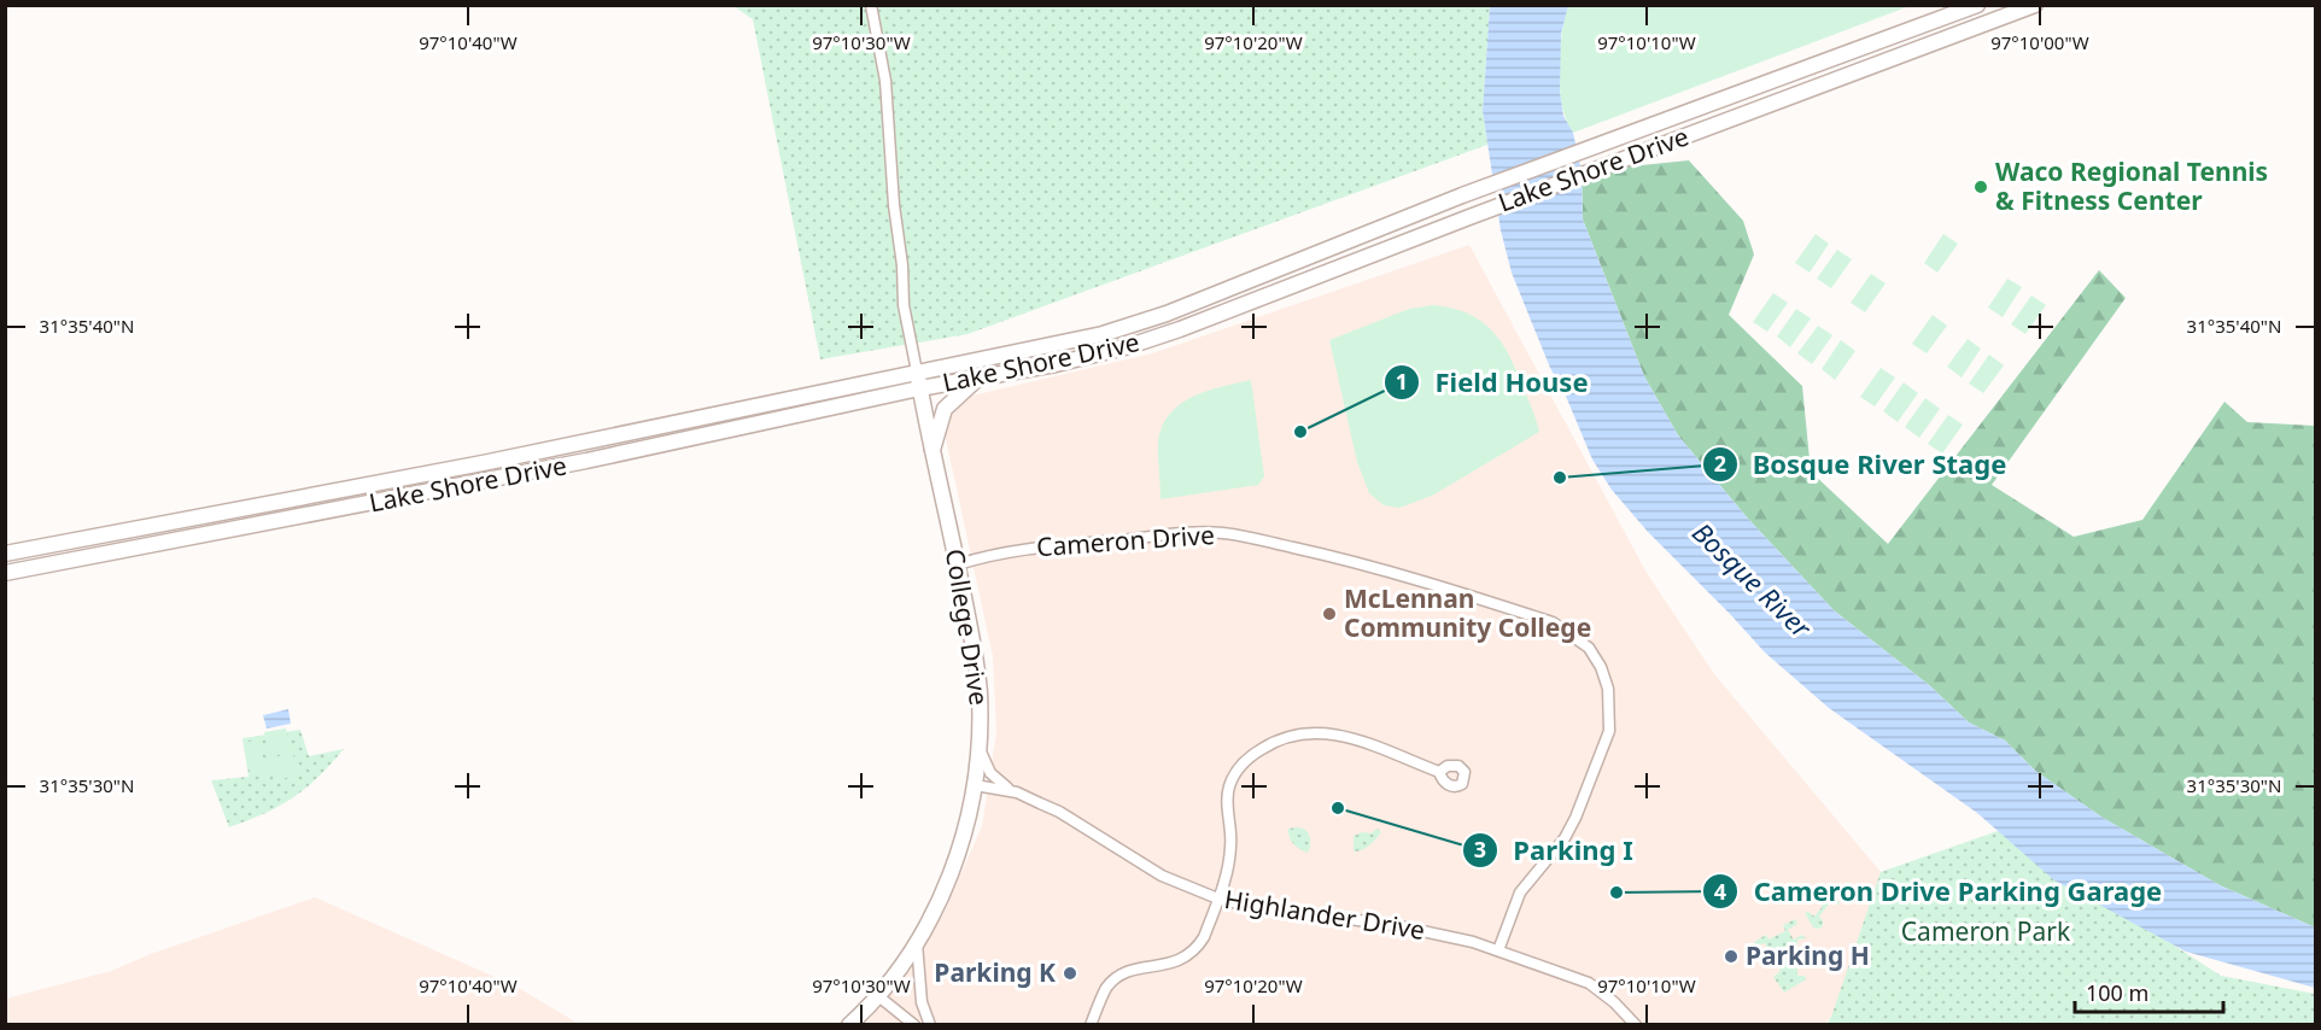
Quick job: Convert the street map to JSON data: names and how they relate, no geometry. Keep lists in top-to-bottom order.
{
  "streets": {
    "main road": ["Lake Shore Drive", "College Drive"],
    "street": ["Cameron Drive", "Highlander Drive"]
  },
  "crossings": [
    ["Lake Shore Drive", "College Drive"],
    ["Cameron Drive", "College Drive"],
    ["Cameron Drive", "Highlander Drive"],
    ["College Drive", "Highlander Drive"]
  ],
  "water": ["Bosque River"],
  "parks": ["Cameron Park"],
  "places": [
    "Waco Regional Tennis & Fitness Center",
    "Field House",
    "Bosque River Stage",
    "McLennan Community College",
    "Parking I",
    "Cameron Drive Parking Garage",
    "Parking H",
    "Parking K"
  ],
  "scale_bar": "100 m",
  "coordinates": [
    "97°10'40\"W",
    "97°10'30\"W",
    "97°10'20\"W",
    "97°10'10\"W",
    "97°10'00\"W",
    "31°35'40\"N",
    "31°35'30\"N"
  ]
}
